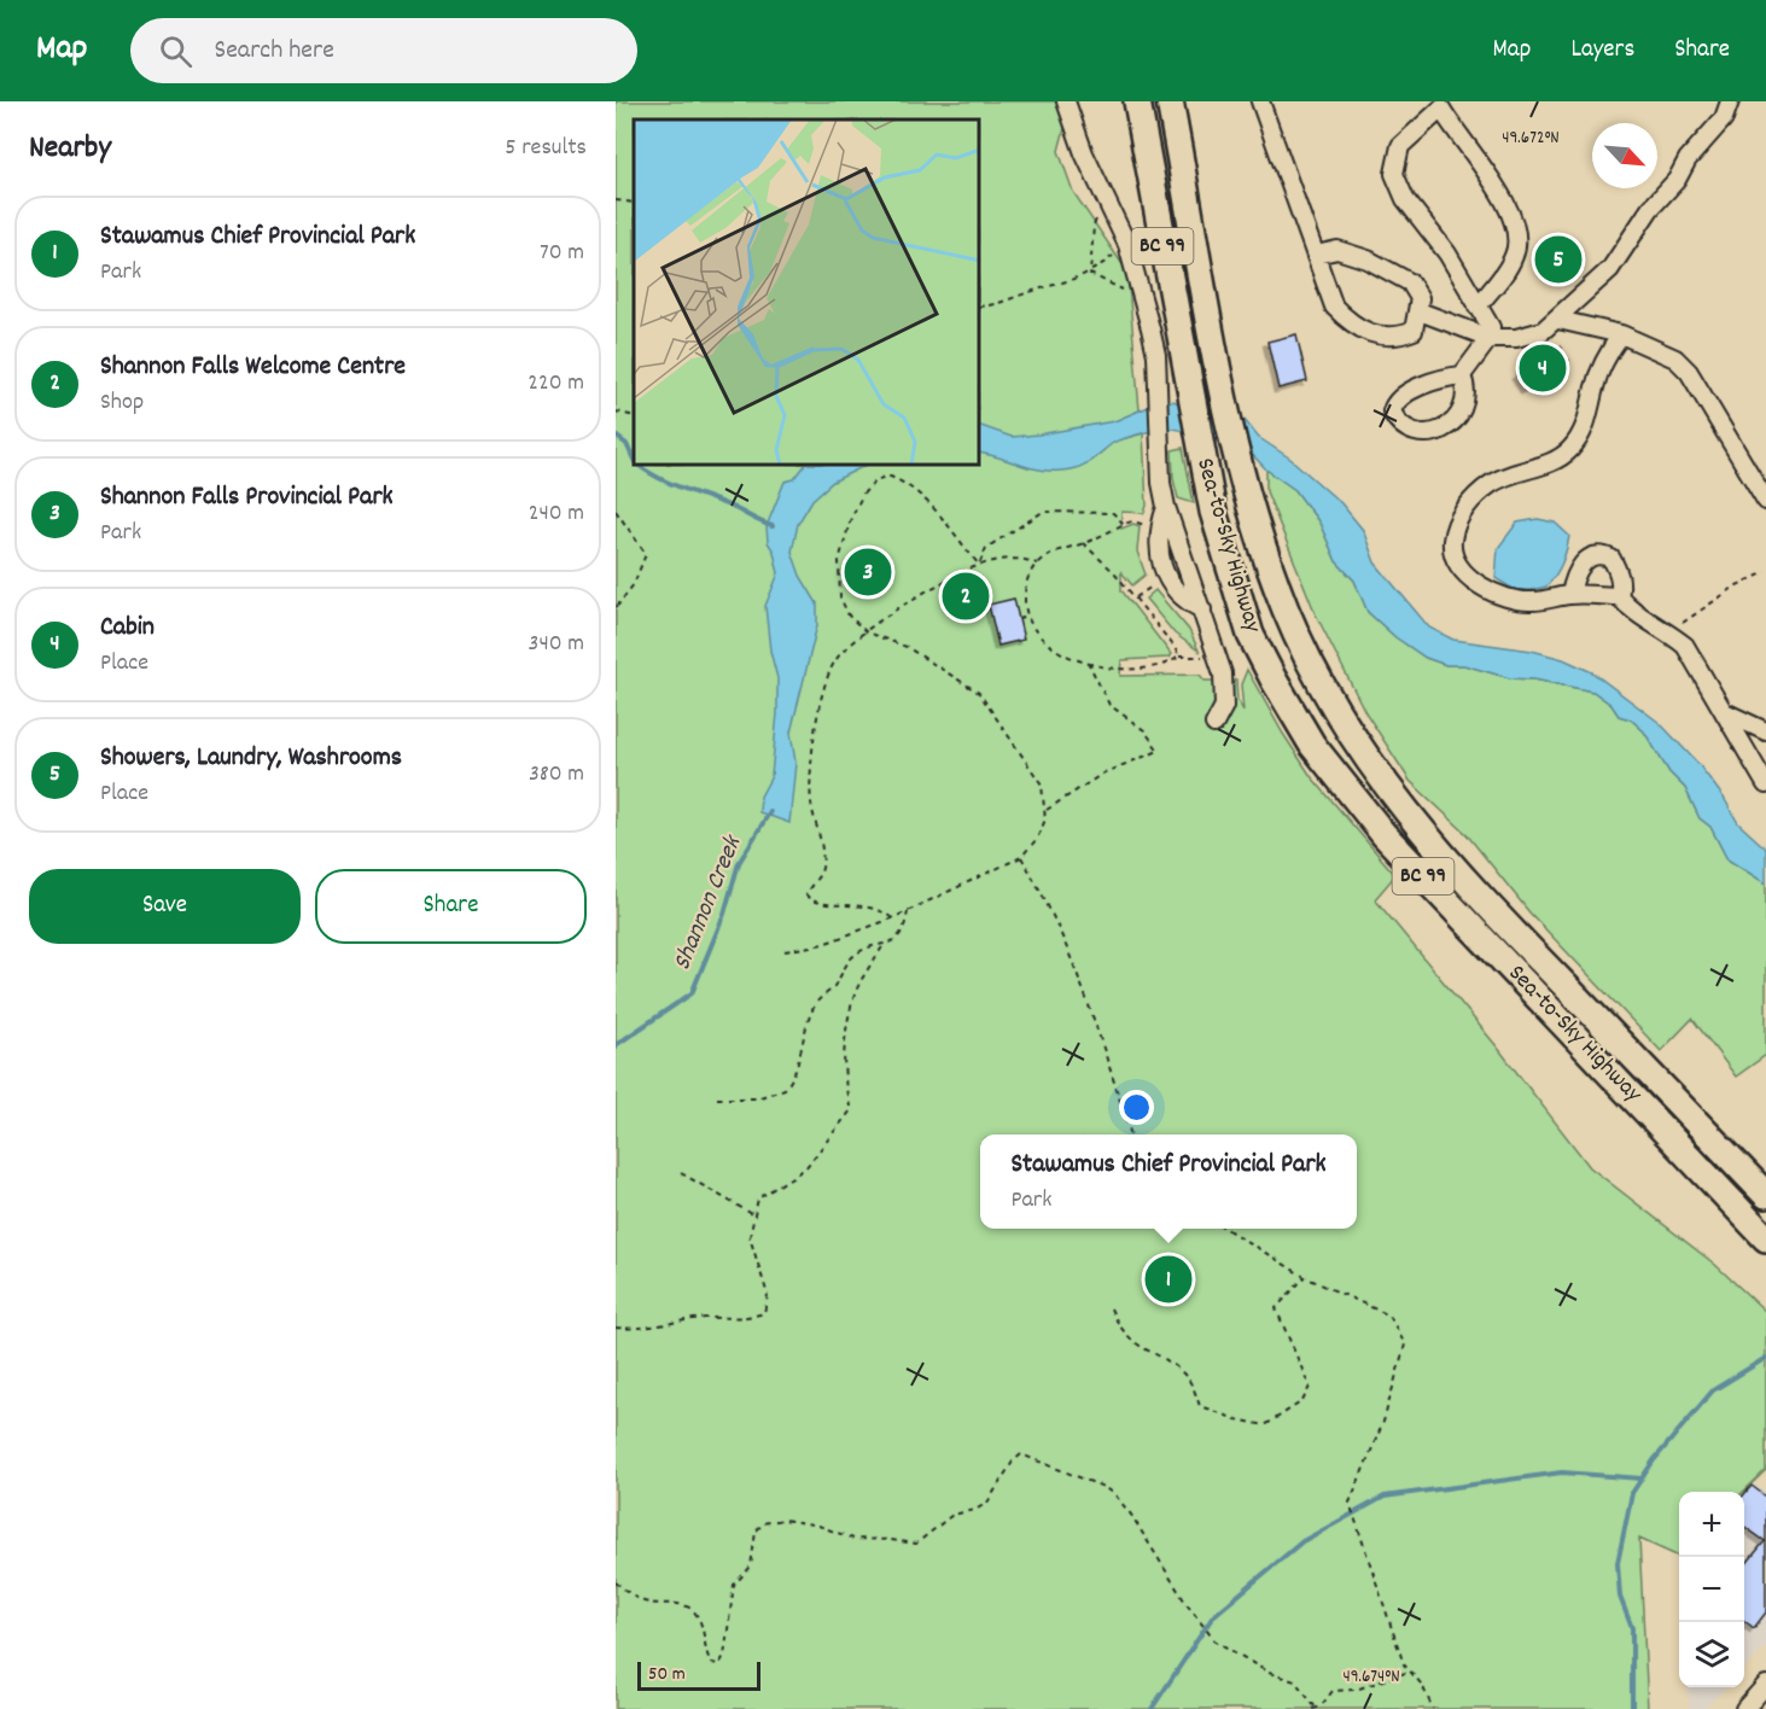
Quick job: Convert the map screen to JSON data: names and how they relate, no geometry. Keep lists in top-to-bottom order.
{
  "streets": {
    "highway": ["BC 99", "Sea-to-Sky Highway"]
  },
  "water": ["Shannon Creek"],
  "scale_bar": "50 m",
  "north": "bottom right",
  "page": {
    "header": "Map",
    "search": "Search here",
    "nav": ["Map", "Layers", "Share"],
    "heading": ["Nearby", "5 results"],
    "list": [
      {
        "mark": "1",
        "name": "Stawamus Chief Provincial Park",
        "note": "Park",
        "value": "70 m"
      },
      {
        "mark": "2",
        "name": "Shannon Falls Welcome Centre",
        "note": "Shop",
        "value": "220 m"
      },
      {
        "mark": "3",
        "name": "Shannon Falls Provincial Park",
        "note": "Park",
        "value": "240 m"
      },
      {
        "mark": "4",
        "name": "Cabin",
        "note": "Place",
        "value": "340 m"
      },
      {
        "mark": "5",
        "name": "Showers, Laundry, Washrooms",
        "note": "Place",
        "value": "380 m"
      }
    ],
    "pins": [
      "5",
      "4",
      "3",
      "2",
      "1"
    ],
    "buttons": ["Save", "Share"],
    "popup": ["Stawamus Chief Provincial Park", "Park"],
    "map_buttons": ["+", "−"],
    "scale": "50 m"
  },
  "coordinates": ["49.672°N", "49.674°N"]
}
